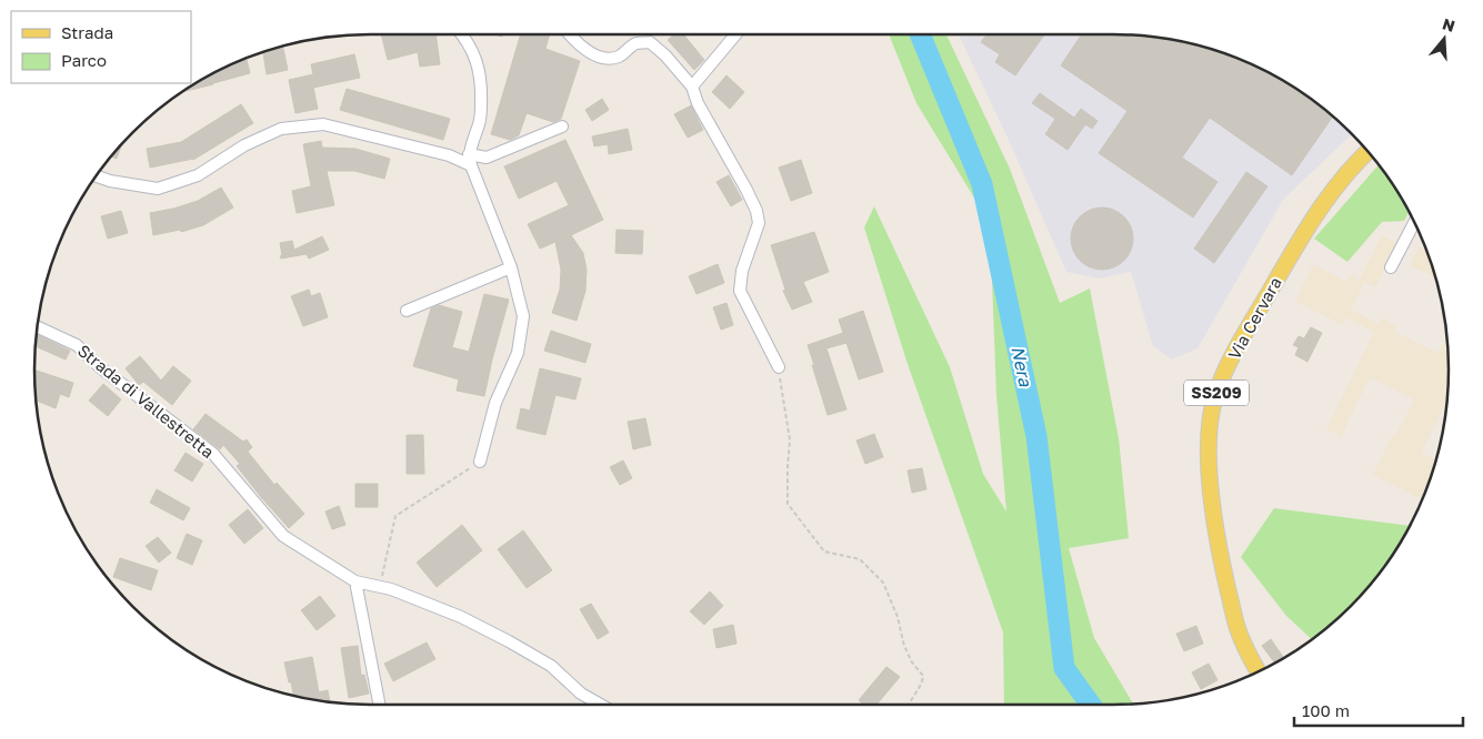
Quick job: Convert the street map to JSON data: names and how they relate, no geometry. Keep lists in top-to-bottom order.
{
  "streets": {
    "main road": ["Via Cervara", "SS209"],
    "street": ["Strada di Vallestretta"]
  },
  "water": ["Nera"],
  "legend": ["Strada", "Parco"],
  "scale_bar": "100 m",
  "north": "top"
}
